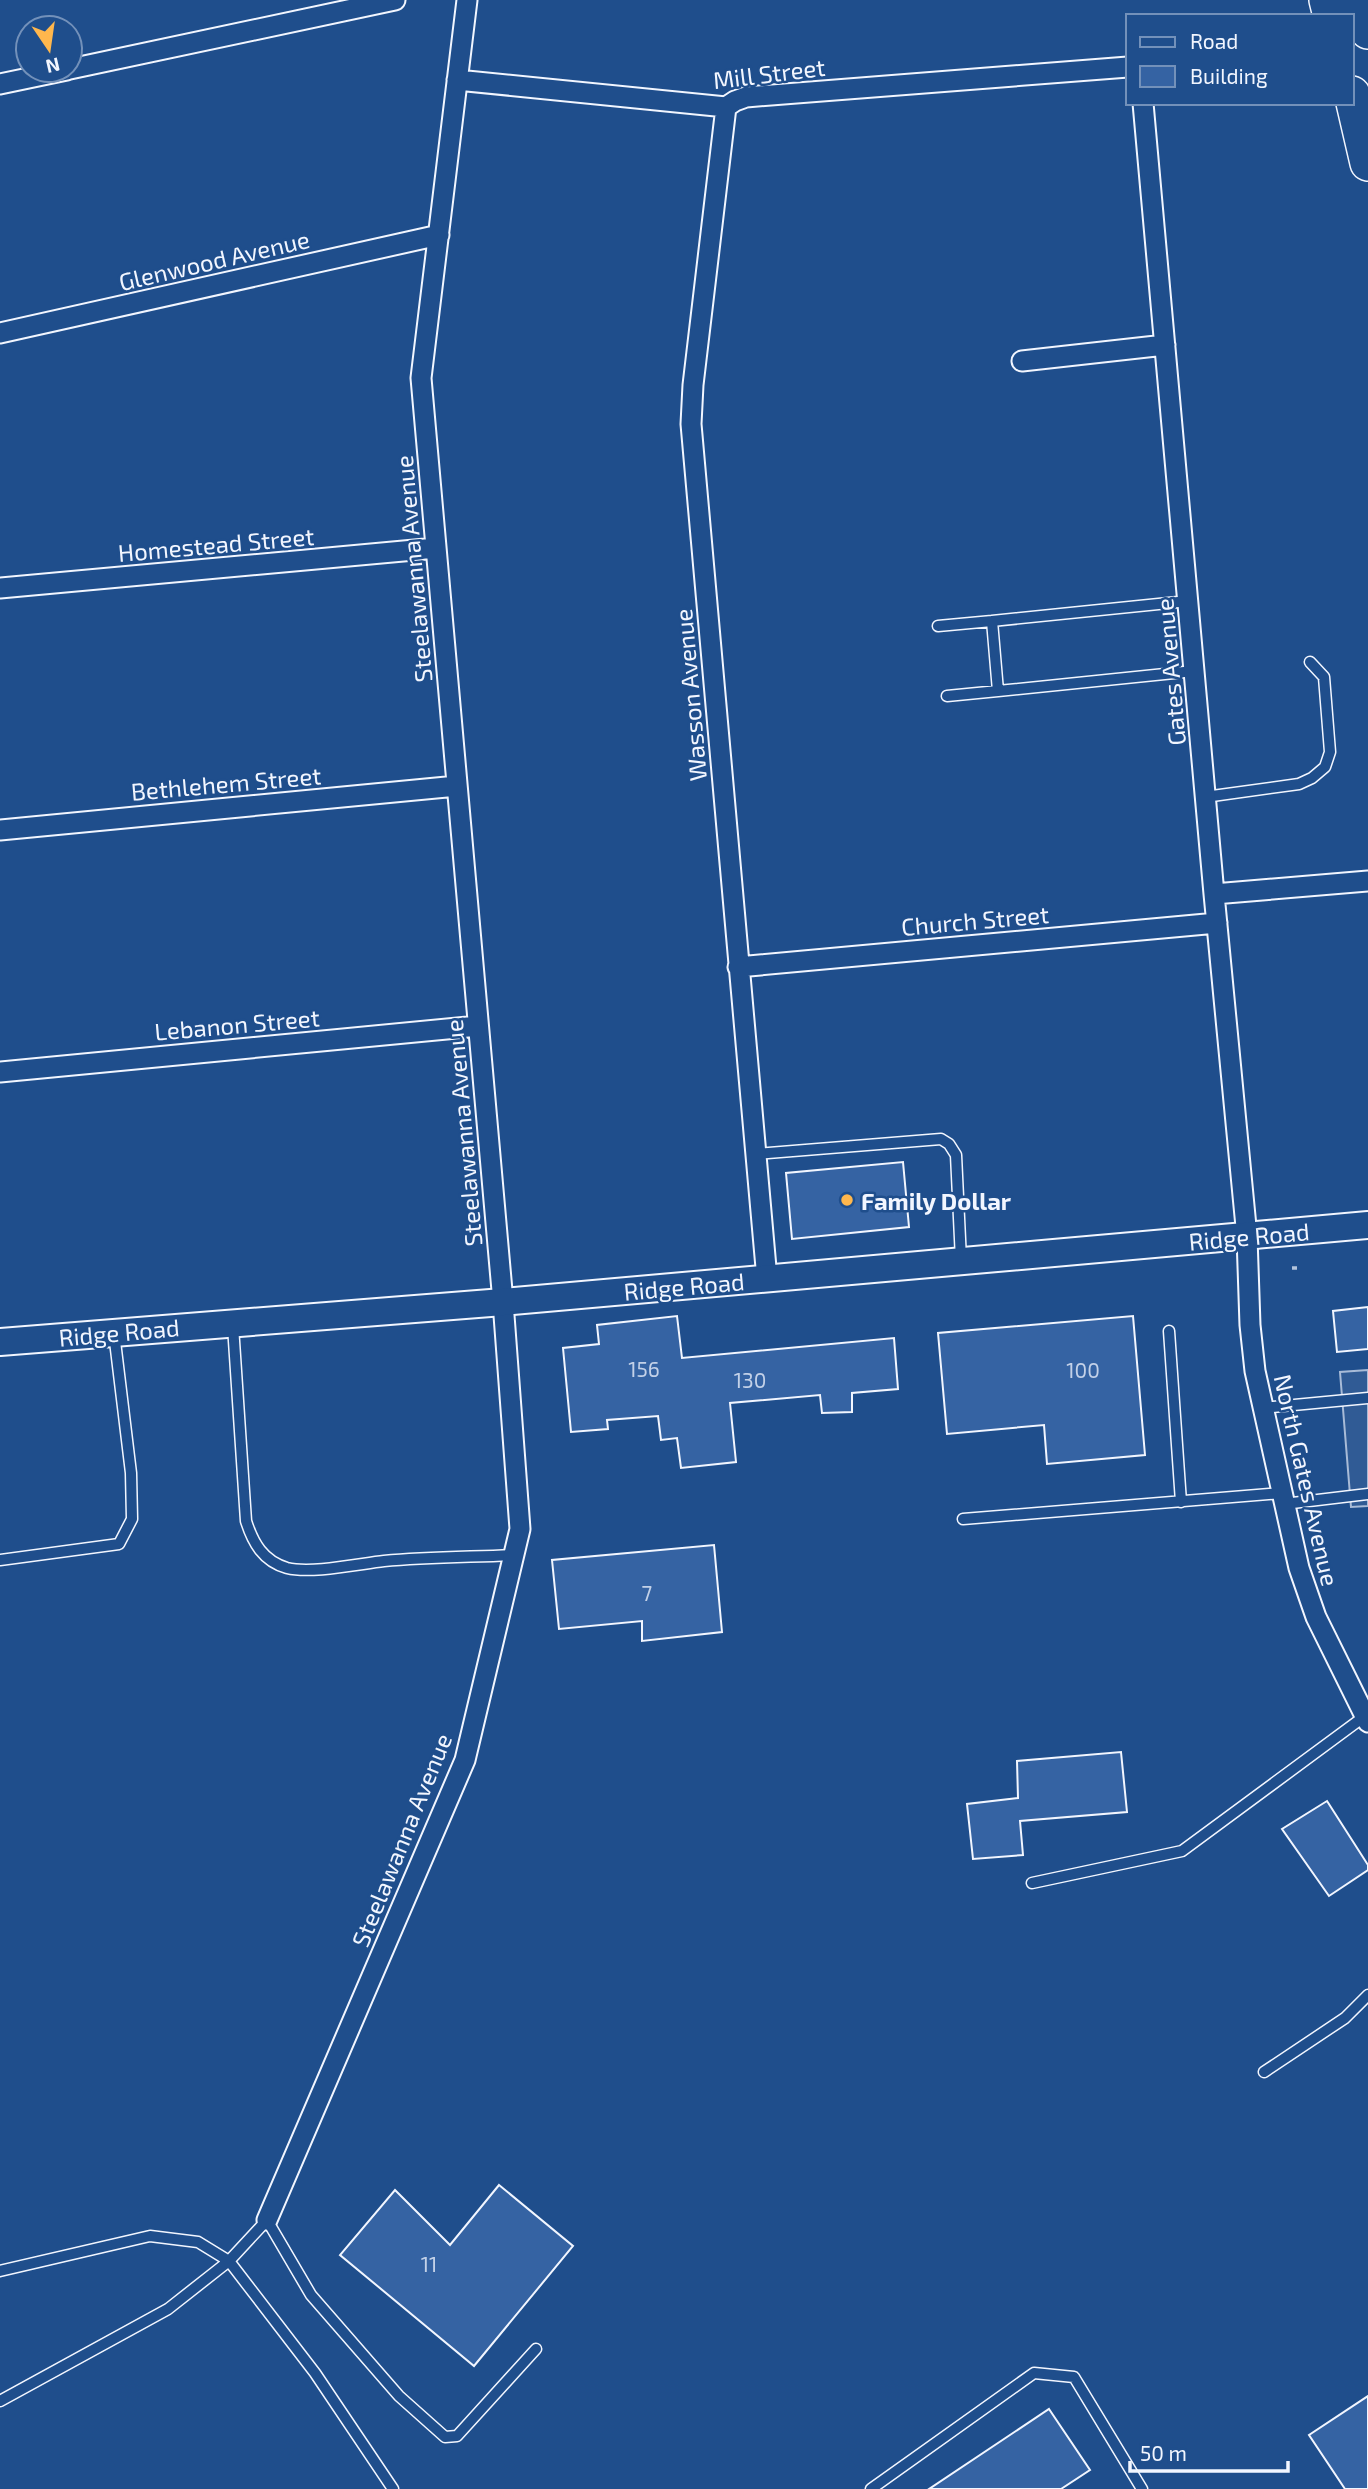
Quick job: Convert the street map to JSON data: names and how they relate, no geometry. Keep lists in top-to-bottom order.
{
  "streets": {
    "main road": ["Ridge Road"],
    "street": [
      "Mill Street",
      "Glenwood Avenue",
      "Homestead Street",
      "Steelawanna Avenue",
      "Gates Avenue",
      "Wasson Avenue",
      "Bethlehem Street",
      "Church Street",
      "Lebanon Street",
      "North Gates Avenue"
    ]
  },
  "crossings": [
    ["Mill Street", "Steelawanna Avenue"],
    ["Mill Street", "Wasson Avenue"],
    ["Glenwood Avenue", "Steelawanna Avenue"],
    ["Homestead Street", "Steelawanna Avenue"],
    ["Steelawanna Avenue", "Bethlehem Street"],
    ["Steelawanna Avenue", "Lebanon Street"],
    ["Steelawanna Avenue", "Ridge Road"],
    ["Gates Avenue", "Church Street"],
    ["Gates Avenue", "Ridge Road"],
    ["Gates Avenue", "North Gates Avenue"],
    ["Wasson Avenue", "Church Street"],
    ["Wasson Avenue", "Ridge Road"],
    ["Ridge Road", "North Gates Avenue"]
  ],
  "places": ["Family Dollar"],
  "house_numbers": [
    "156",
    "100",
    "130",
    "7",
    "11"
  ],
  "legend": ["Road", "Building"],
  "scale_bar": "50 m",
  "north": "bottom"
}
